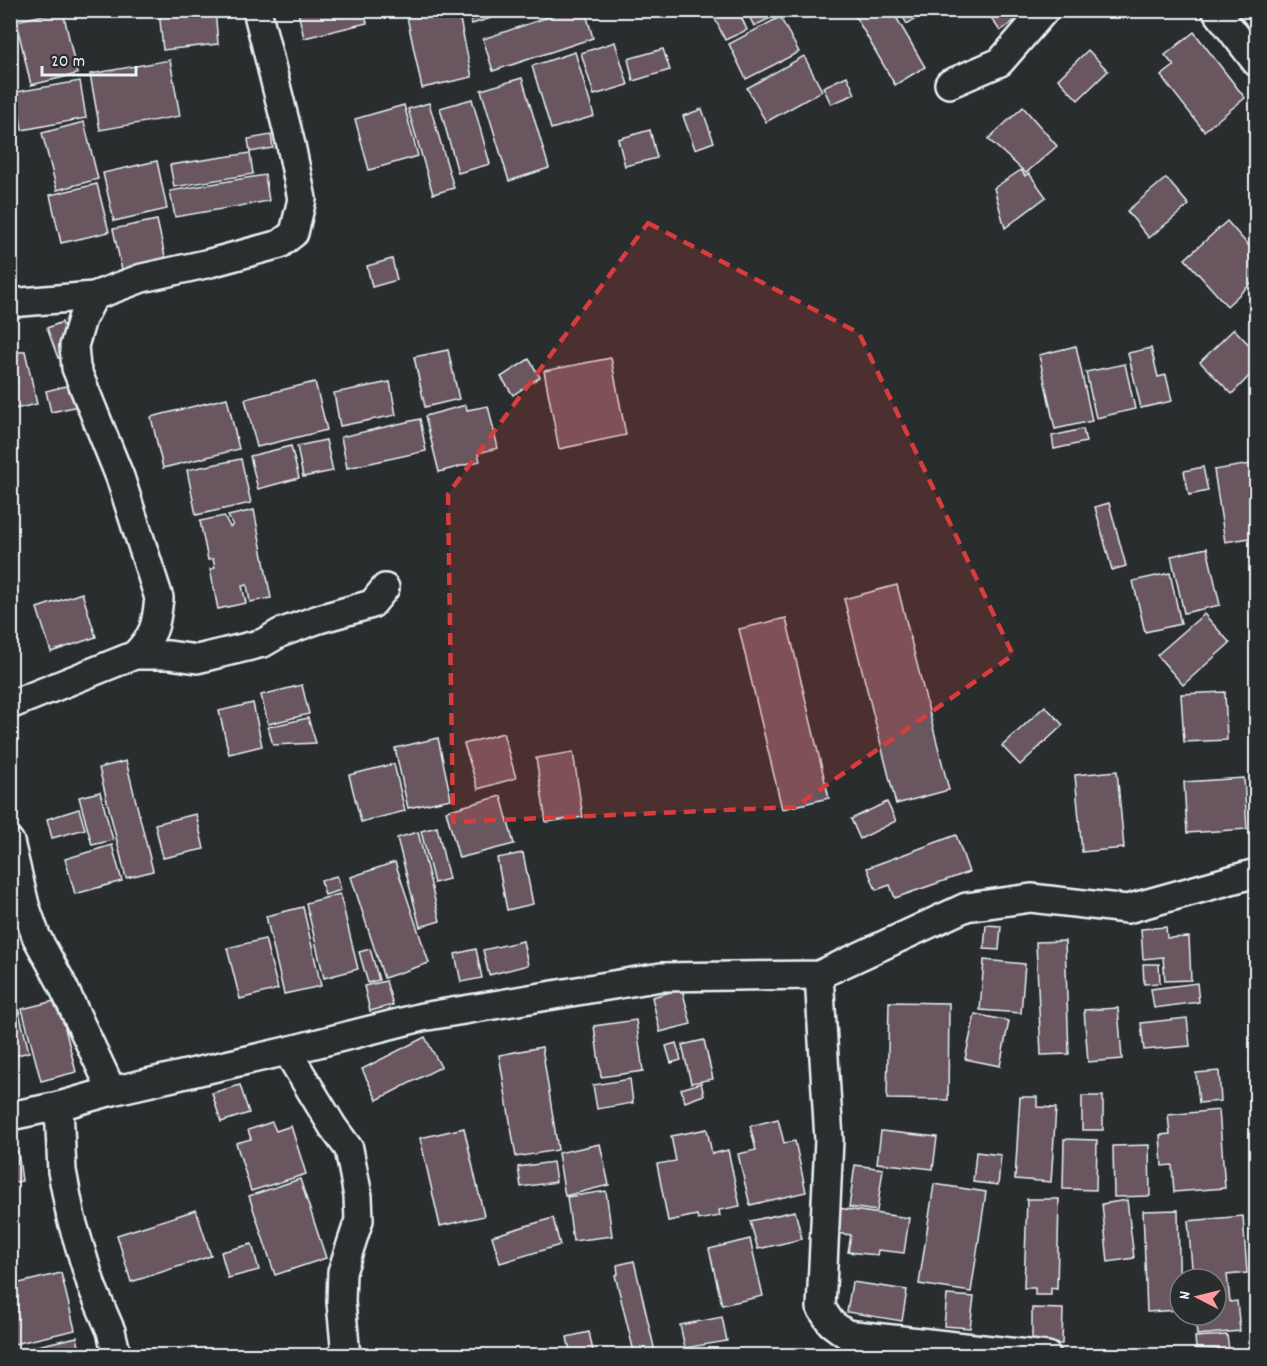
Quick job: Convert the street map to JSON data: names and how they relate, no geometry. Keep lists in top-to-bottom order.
{
  "scale_bar": "20 m",
  "north": "left"
}
